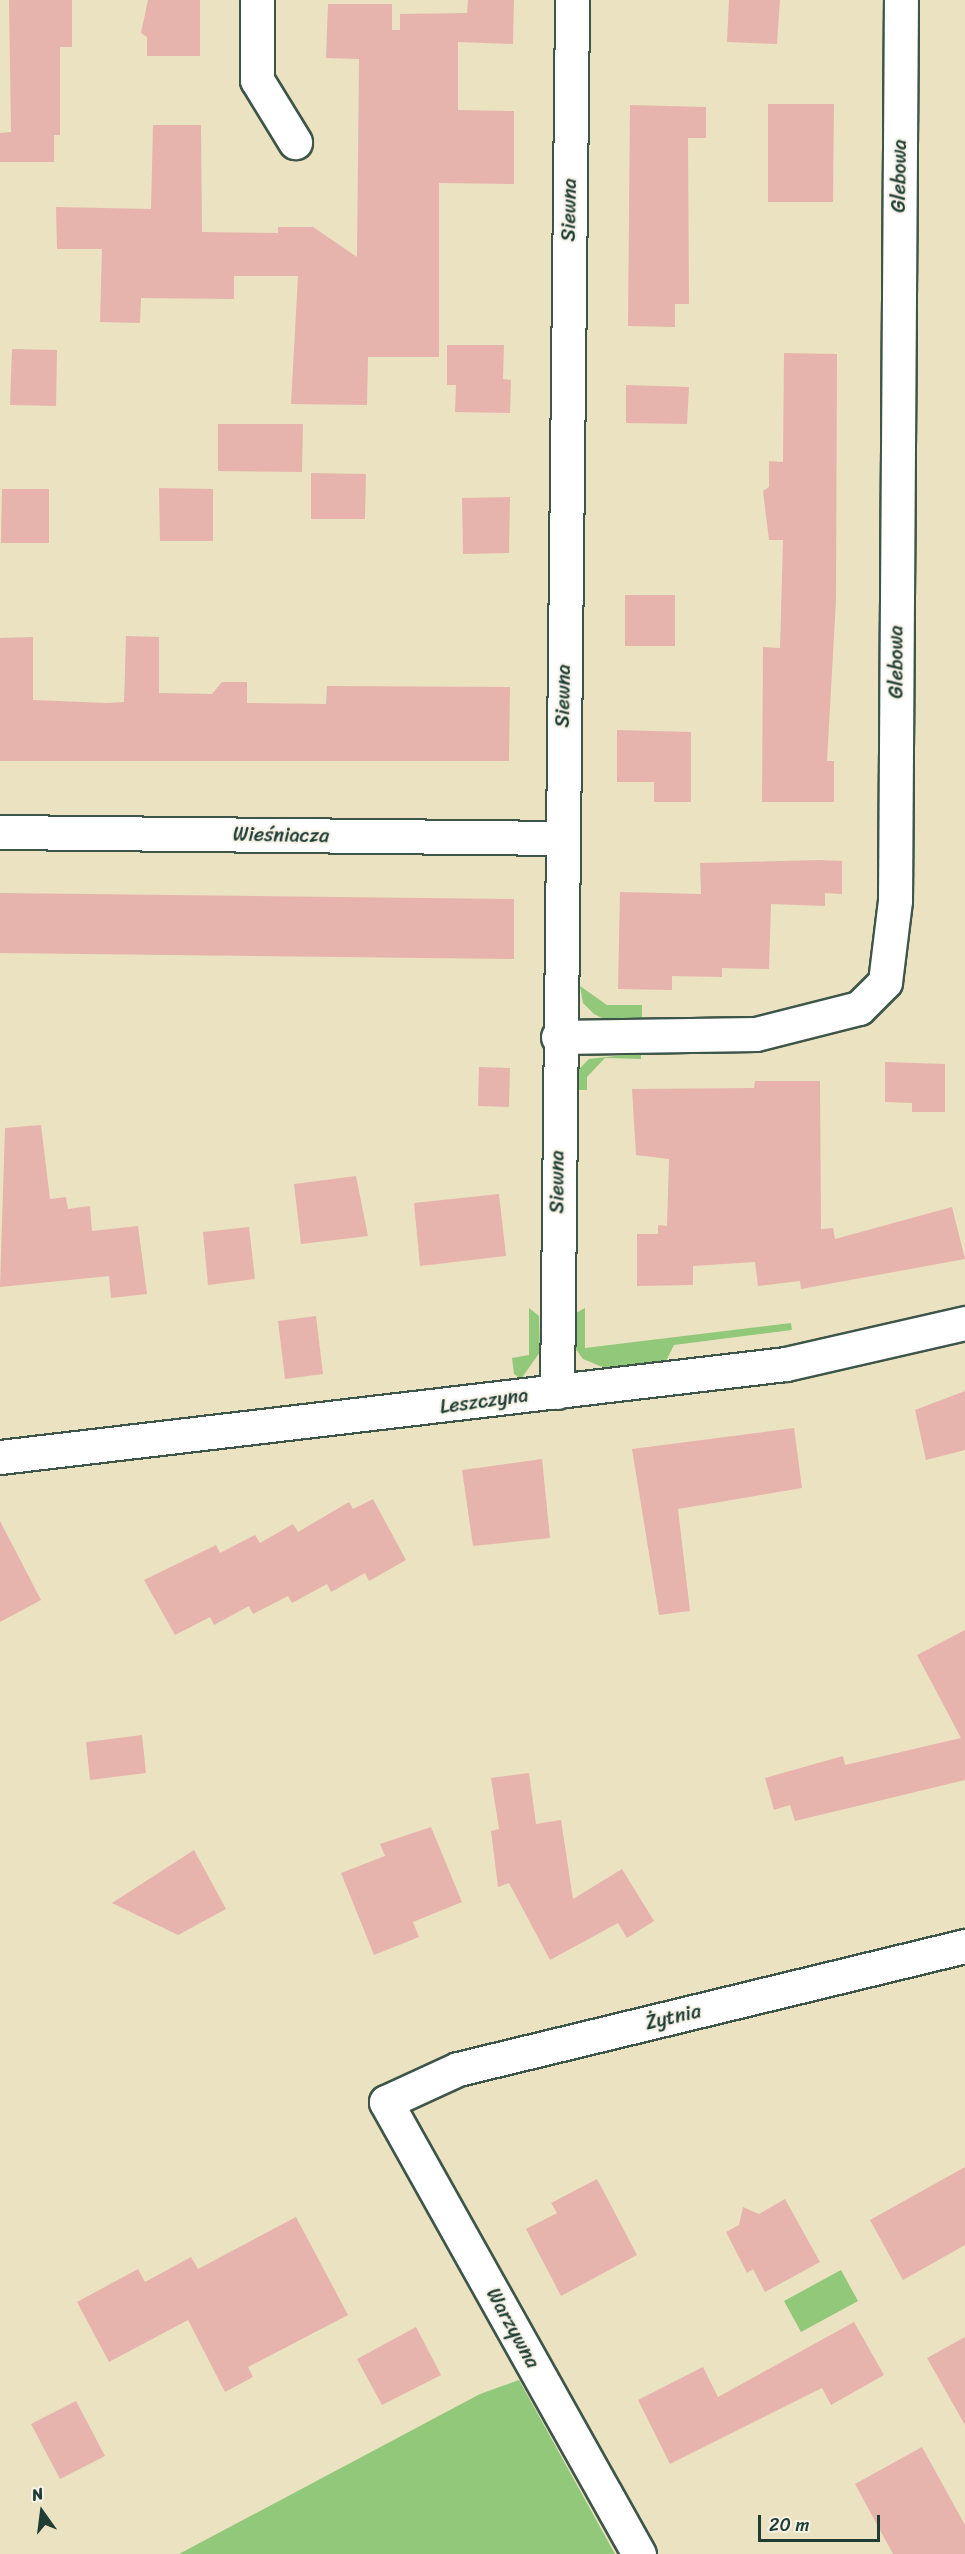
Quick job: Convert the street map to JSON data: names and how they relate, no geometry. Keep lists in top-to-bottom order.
{
  "streets": {
    "street": [
      "Glebowa",
      "Siewna",
      "Wieśniacza",
      "Leszczyna",
      "Żytnia",
      "Warzywna"
    ]
  },
  "crossings": [
    ["Glebowa", "Siewna"],
    ["Siewna", "Wieśniacza"],
    ["Siewna", "Leszczyna"],
    ["Żytnia", "Warzywna"]
  ],
  "scale_bar": "20 m",
  "north": "top"
}
